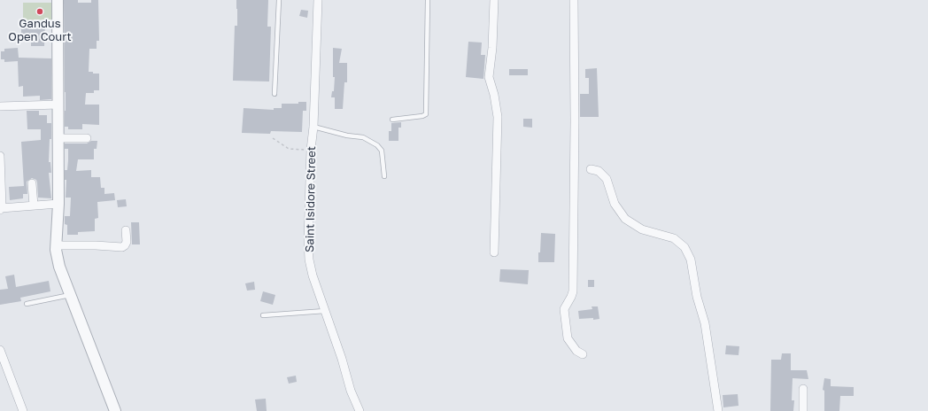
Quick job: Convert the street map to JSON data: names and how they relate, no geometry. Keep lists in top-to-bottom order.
{
  "streets": {
    "street": ["Saint Isidore Street"]
  },
  "places": ["Gandus Open Court"]
}
